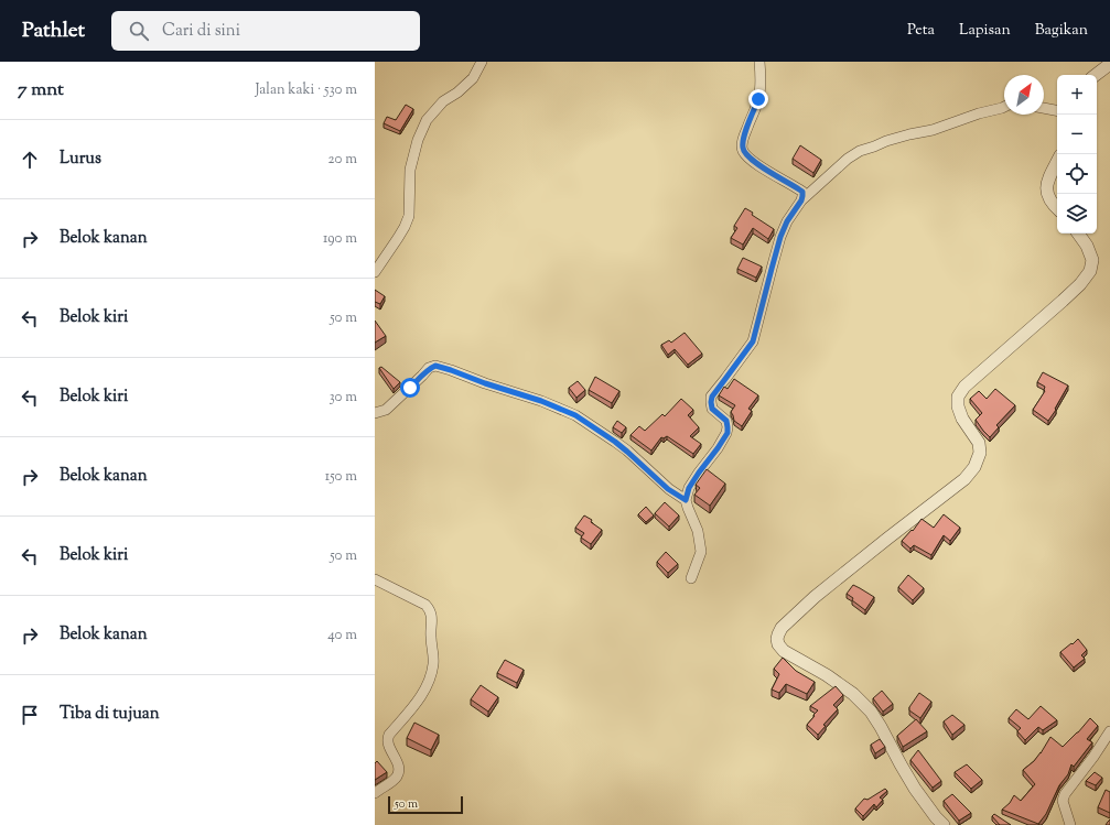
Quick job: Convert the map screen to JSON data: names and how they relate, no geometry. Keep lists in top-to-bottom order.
{
  "scale_bar": "50 m",
  "north": "top right",
  "page": {
    "header": "Pathlet",
    "search": "Cari di sini",
    "nav": ["Peta", "Lapisan", "Bagikan"],
    "heading": ["7 mnt", "Jalan kaki · 530 m"],
    "map_buttons": ["+", "−"],
    "list": [
      ["Lurus", "20 m"],
      ["Belok kanan", "190 m"],
      ["Belok kiri", "50 m"],
      ["Belok kiri", "30 m"],
      ["Belok kanan", "150 m"],
      ["Belok kiri", "50 m"],
      ["Belok kanan", "40 m"],
      "Tiba di tujuan"
    ],
    "scale": "50 m"
  }
}
